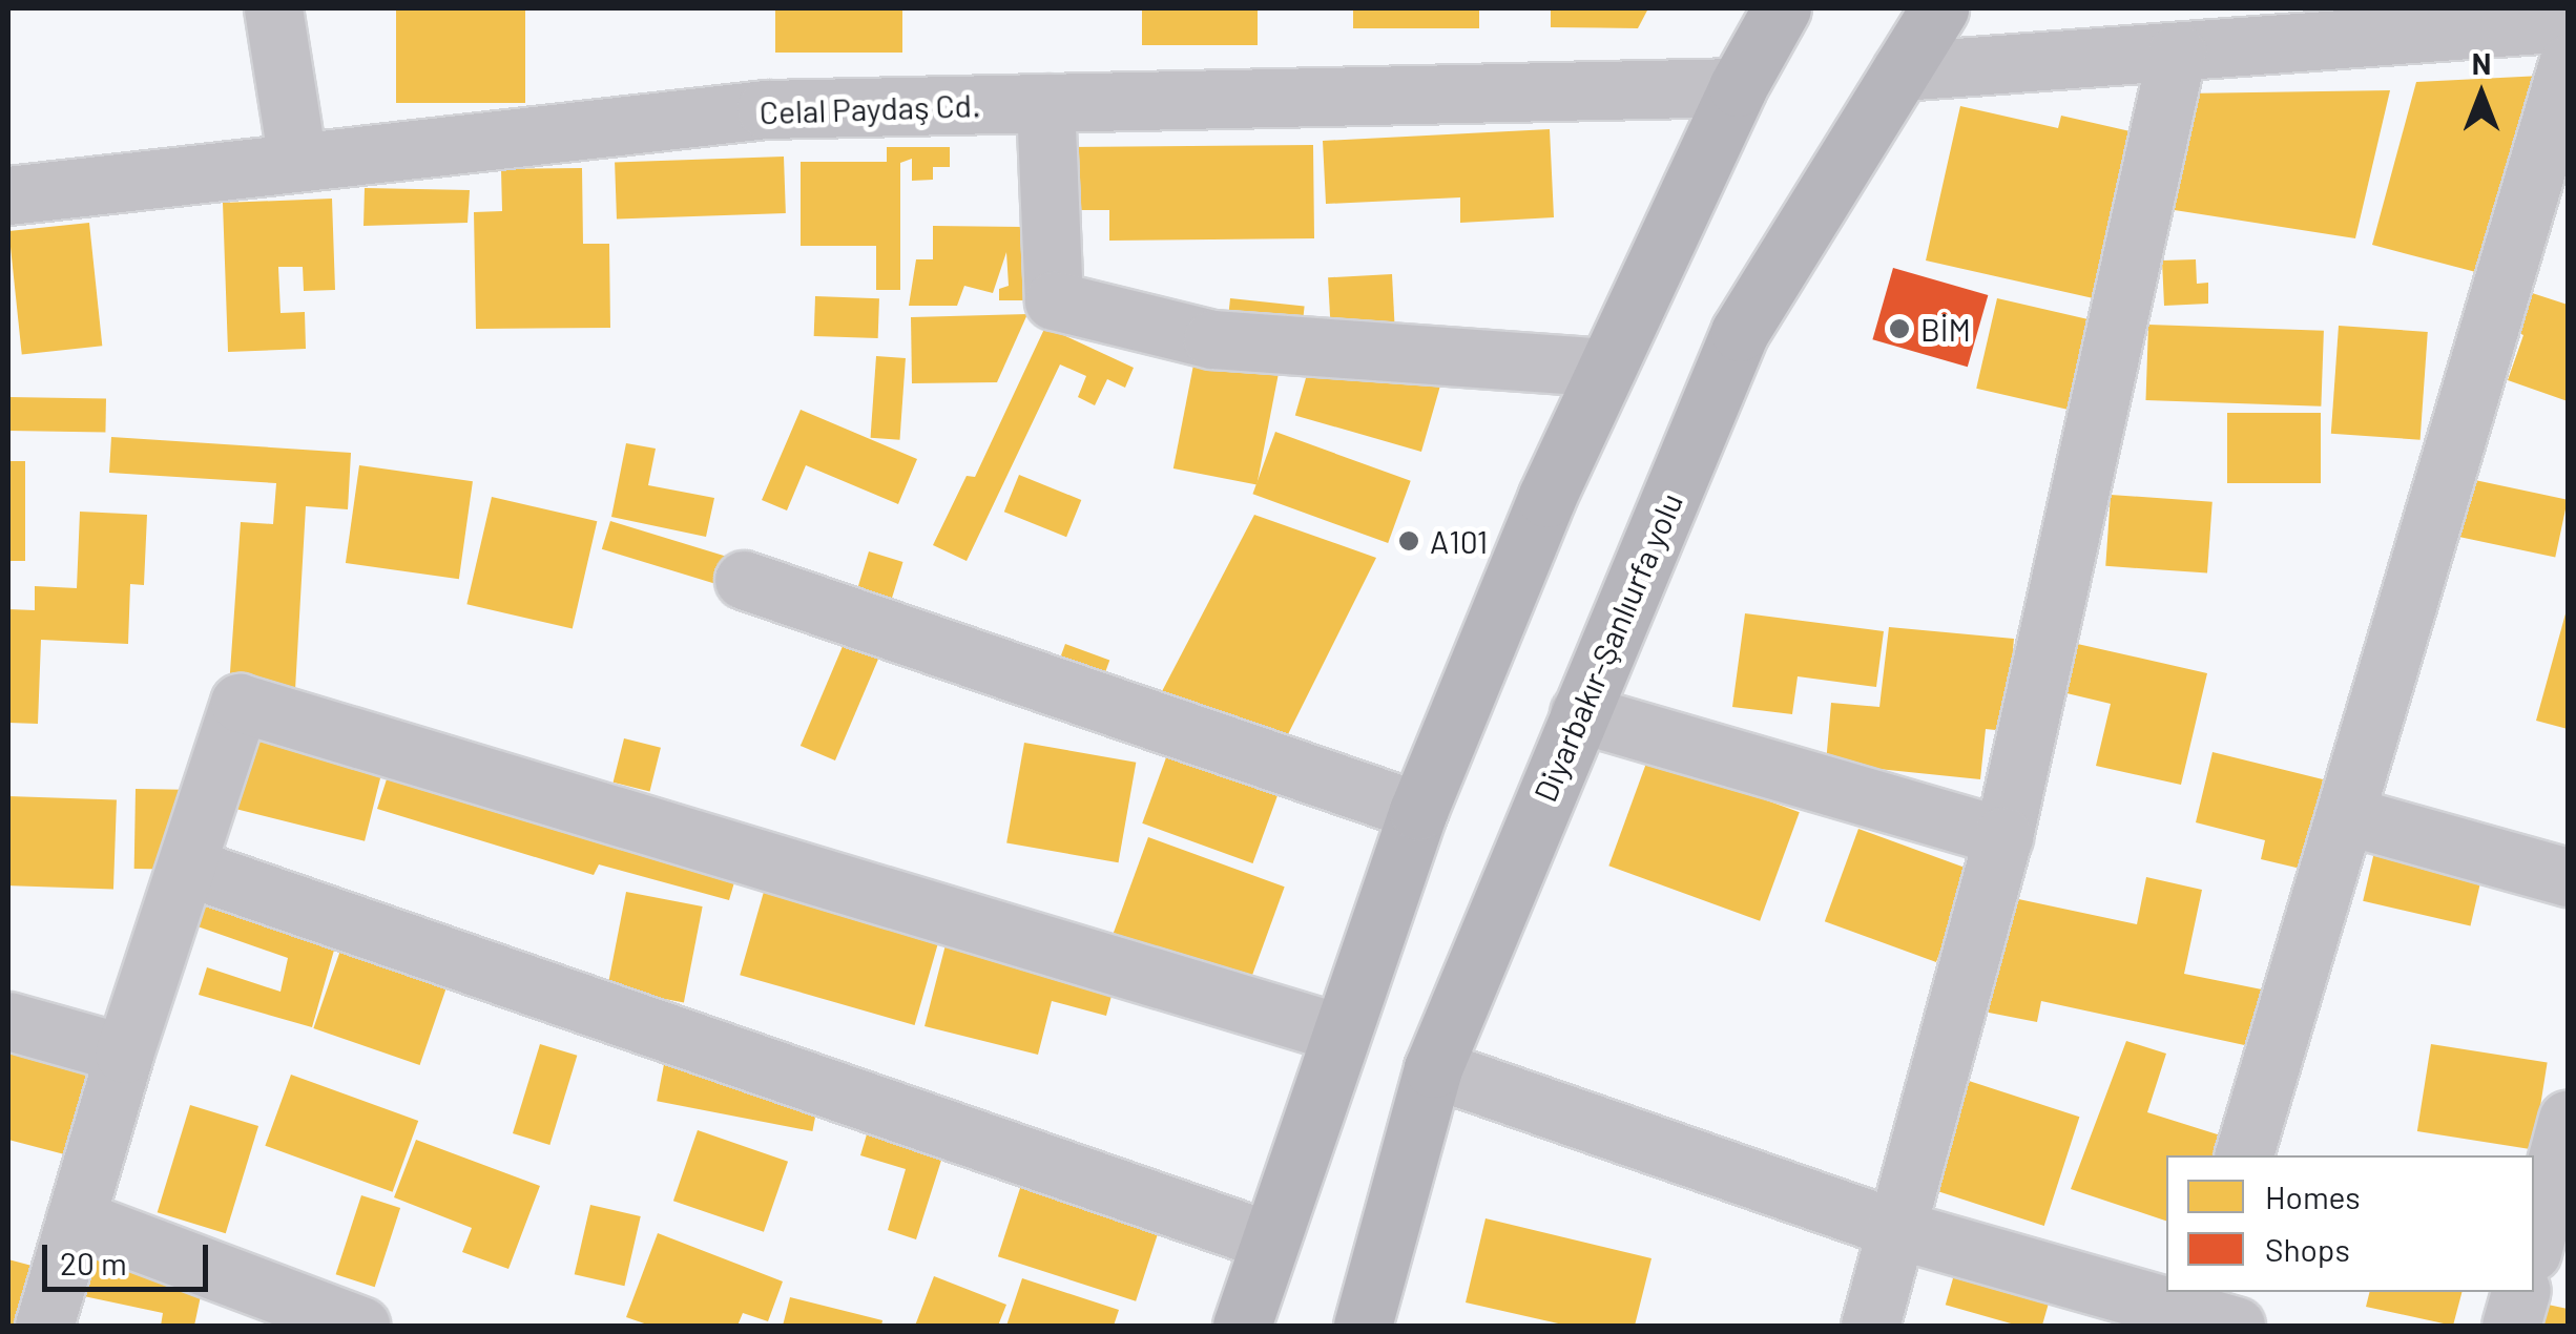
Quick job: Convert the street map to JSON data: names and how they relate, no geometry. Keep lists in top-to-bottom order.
{
  "streets": {
    "highway": ["Diyarbakır-Şanlıurfa yolu"],
    "street": ["Celal Paydaş Cd."]
  },
  "places": ["BİM", "A101"],
  "legend": ["Homes", "Shops"],
  "scale_bar": "20 m",
  "north": "top"
}
